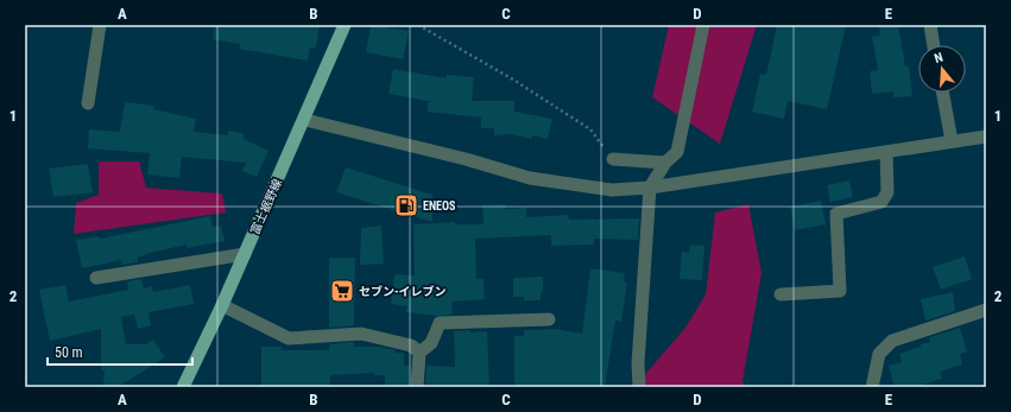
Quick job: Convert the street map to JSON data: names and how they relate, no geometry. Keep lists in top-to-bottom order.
{
  "streets": {
    "main road": ["富士裾野線"]
  },
  "places": {
    "fuel station": ["ENEOS"],
    "supermarket": ["セブン-イレブン"]
  },
  "scale_bar": "50 m",
  "north": "top",
  "grid": {
    "columns": [
      "A",
      "B",
      "C",
      "D",
      "E"
    ],
    "rows": ["1", "2"]
  }
}
